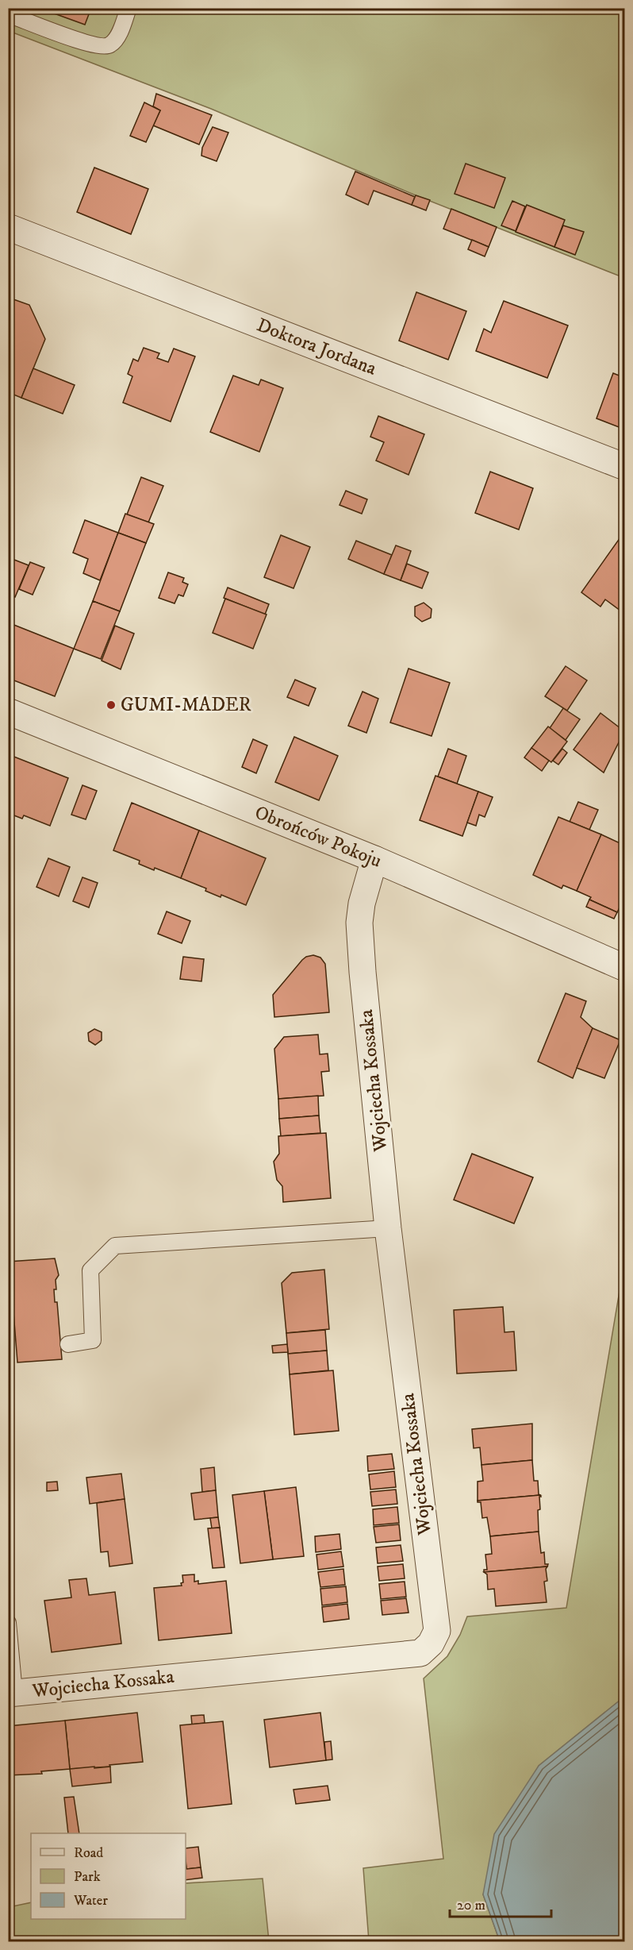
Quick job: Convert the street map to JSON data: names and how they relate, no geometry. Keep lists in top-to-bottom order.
{
  "streets": {
    "street": ["Doktora Jordana", "Obrońców Pokoju", "Wojciecha Kossaka"]
  },
  "crossings": [
    ["Obrońców Pokoju", "Wojciecha Kossaka"]
  ],
  "places": ["GUMI-MADER"],
  "legend": ["Road", "Park", "Water"],
  "scale_bar": "20 m"
}
